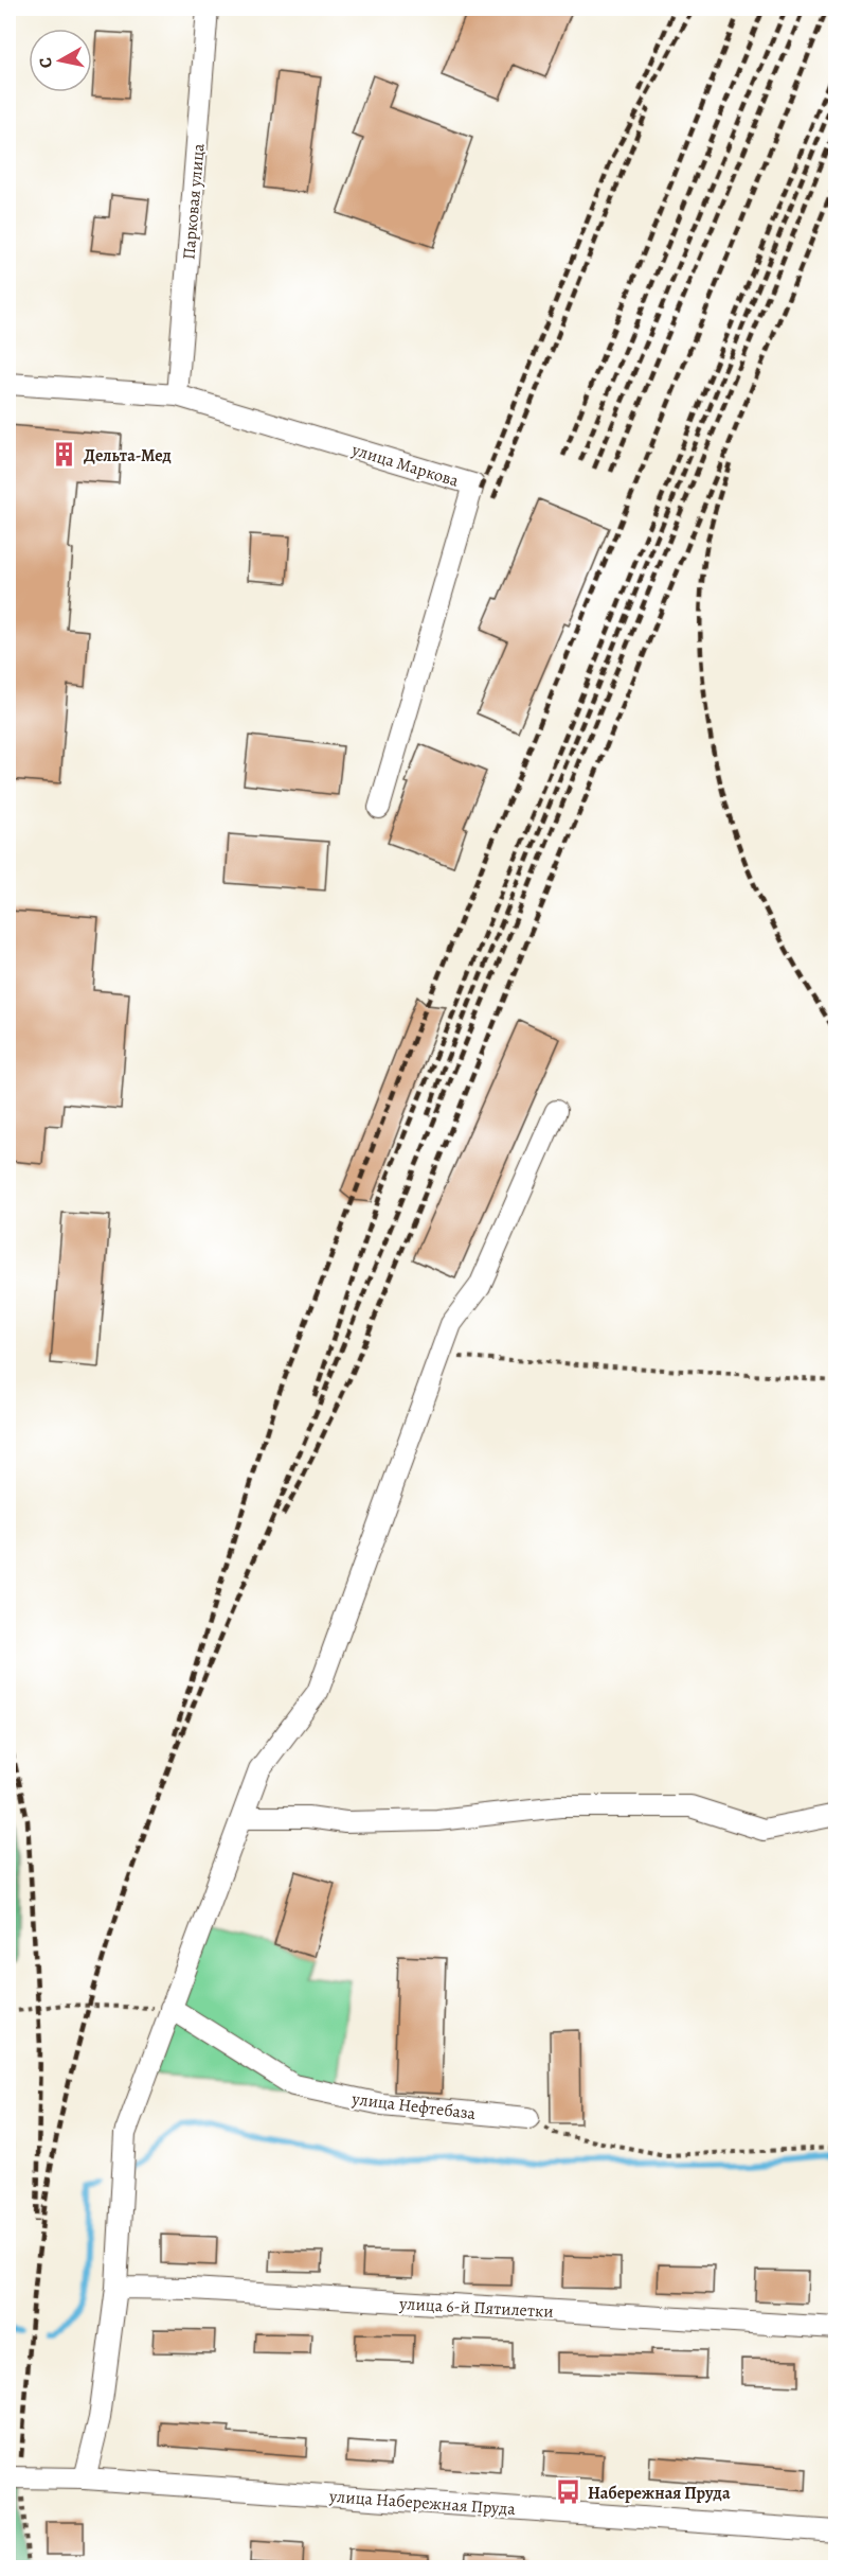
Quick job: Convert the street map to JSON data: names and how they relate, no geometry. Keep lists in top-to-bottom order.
{
  "streets": {
    "street": [
      "Парковая улица",
      "улица Маркова",
      "улица Нефтебаза",
      "улица 6-й Пятилетки",
      "улица Набережная Пруда"
    ]
  },
  "crossings": [
    ["Парковая улица", "улица Маркова"]
  ],
  "places": {
    "building": ["Дельта-Мед"],
    "bus stop": ["Набережная Пруда"]
  },
  "north": "left"
}
